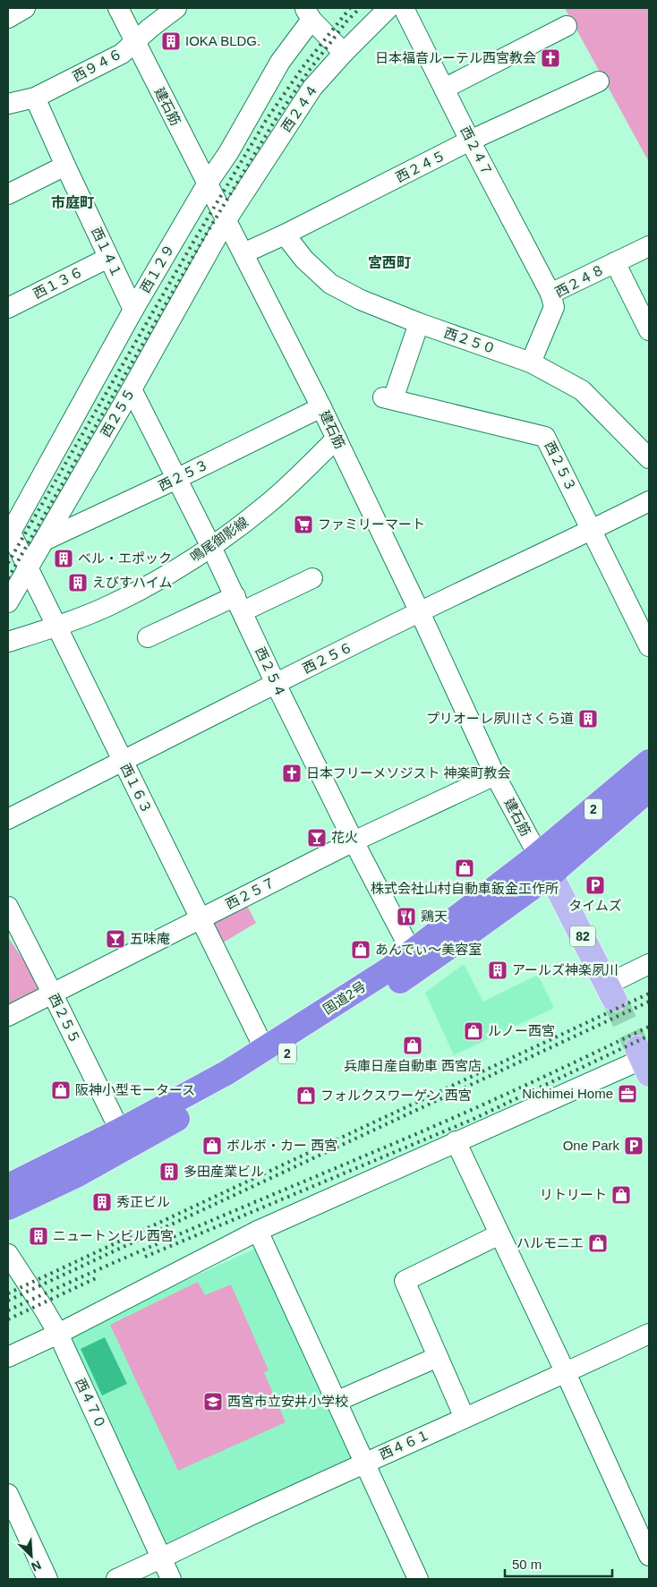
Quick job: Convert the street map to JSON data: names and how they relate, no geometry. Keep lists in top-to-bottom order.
{
  "streets": {
    "highway": ["2", "国道2号"],
    "main road": ["82"],
    "street": [
      "西９４６",
      "建石筋",
      "西２４４",
      "西２４７",
      "西２４５",
      "西１４１",
      "西１２９",
      "西２４８",
      "西１３６",
      "西２５０",
      "西２５５",
      "西２５３",
      "鳴尾御影線",
      "西２５６",
      "西２５４",
      "西１６３",
      "西２５７",
      "西４７０",
      "西４６１"
    ]
  },
  "crossings": [
    ["西９４６", "建石筋"],
    ["西９４６", "西１４１"],
    ["建石筋", "西２４４"],
    ["建石筋", "西２４５"],
    ["建石筋", "西１２９"],
    ["建石筋", "西２５５"],
    ["建石筋", "西２５３"],
    ["建石筋", "鳴尾御影線"],
    ["建石筋", "西２５６"],
    ["建石筋", "西２５７"],
    ["建石筋", "82"],
    ["建石筋", "国道2号"],
    ["西２４４", "西２５５"],
    ["西２４７", "西２４５"],
    ["西２４７", "西２４８"],
    ["西２４５", "西２５０"],
    ["西１４１", "西１２９"],
    ["西１４１", "西１３６"],
    ["西１２９", "西１６３"],
    ["西２４８", "西２５０"],
    ["西２５０", "西２５３"],
    ["西２５５", "西２５３"],
    ["西２５５", "西２５４"],
    ["西２５５", "西１６３"],
    ["西２５５", "西２５７"],
    ["西２５５", "国道2号"],
    ["西２５３", "西２５６"],
    ["西２５３", "西２５４"],
    ["鳴尾御影線", "西２５４"],
    ["鳴尾御影線", "西１６３"],
    ["西２５６", "西２５４"],
    ["西２５６", "西１６３"],
    ["西２５４", "西２５７"],
    ["西２５４", "国道2号"],
    ["西１６３", "西２５７"],
    ["西１６３", "国道2号"],
    ["82", "国道2号"],
    ["西４７０", "西４６１"]
  ],
  "districts": ["市庭町", "宮西町"],
  "places": {
    "building": [
      "IOKA BLDG.",
      "ベル・エポック",
      "えびすハイム",
      "プリオーレ夙川さくら道",
      "アールズ神楽夙川",
      "多田産業ビル",
      "秀正ビル",
      "ニュートンビル西宮"
    ],
    "church": ["日本福音ルーテル西宮教会", "日本フリーメソジスト 神楽町教会"],
    "supermarket": ["ファミリーマート"],
    "bar": ["花火", "五味庵"],
    "shop": [
      "株式会社山村自動車鈑金工作所",
      "あんでぃ～美容室",
      "ルノー西宮",
      "兵庫日産自動車 西宮店",
      "阪神小型モータース",
      "フォルクスワーゲン 西宮",
      "ボルボ・カー 西宮",
      "リトリート",
      "ハルモニエ"
    ],
    "parking": ["タイムズ", "One Park"],
    "restaurant": ["鶏天"],
    "office": ["Nichimei Home"],
    "school or university": ["西宮市立安井小学校"]
  },
  "scale_bar": "50 m",
  "north": "bottom right"
}
